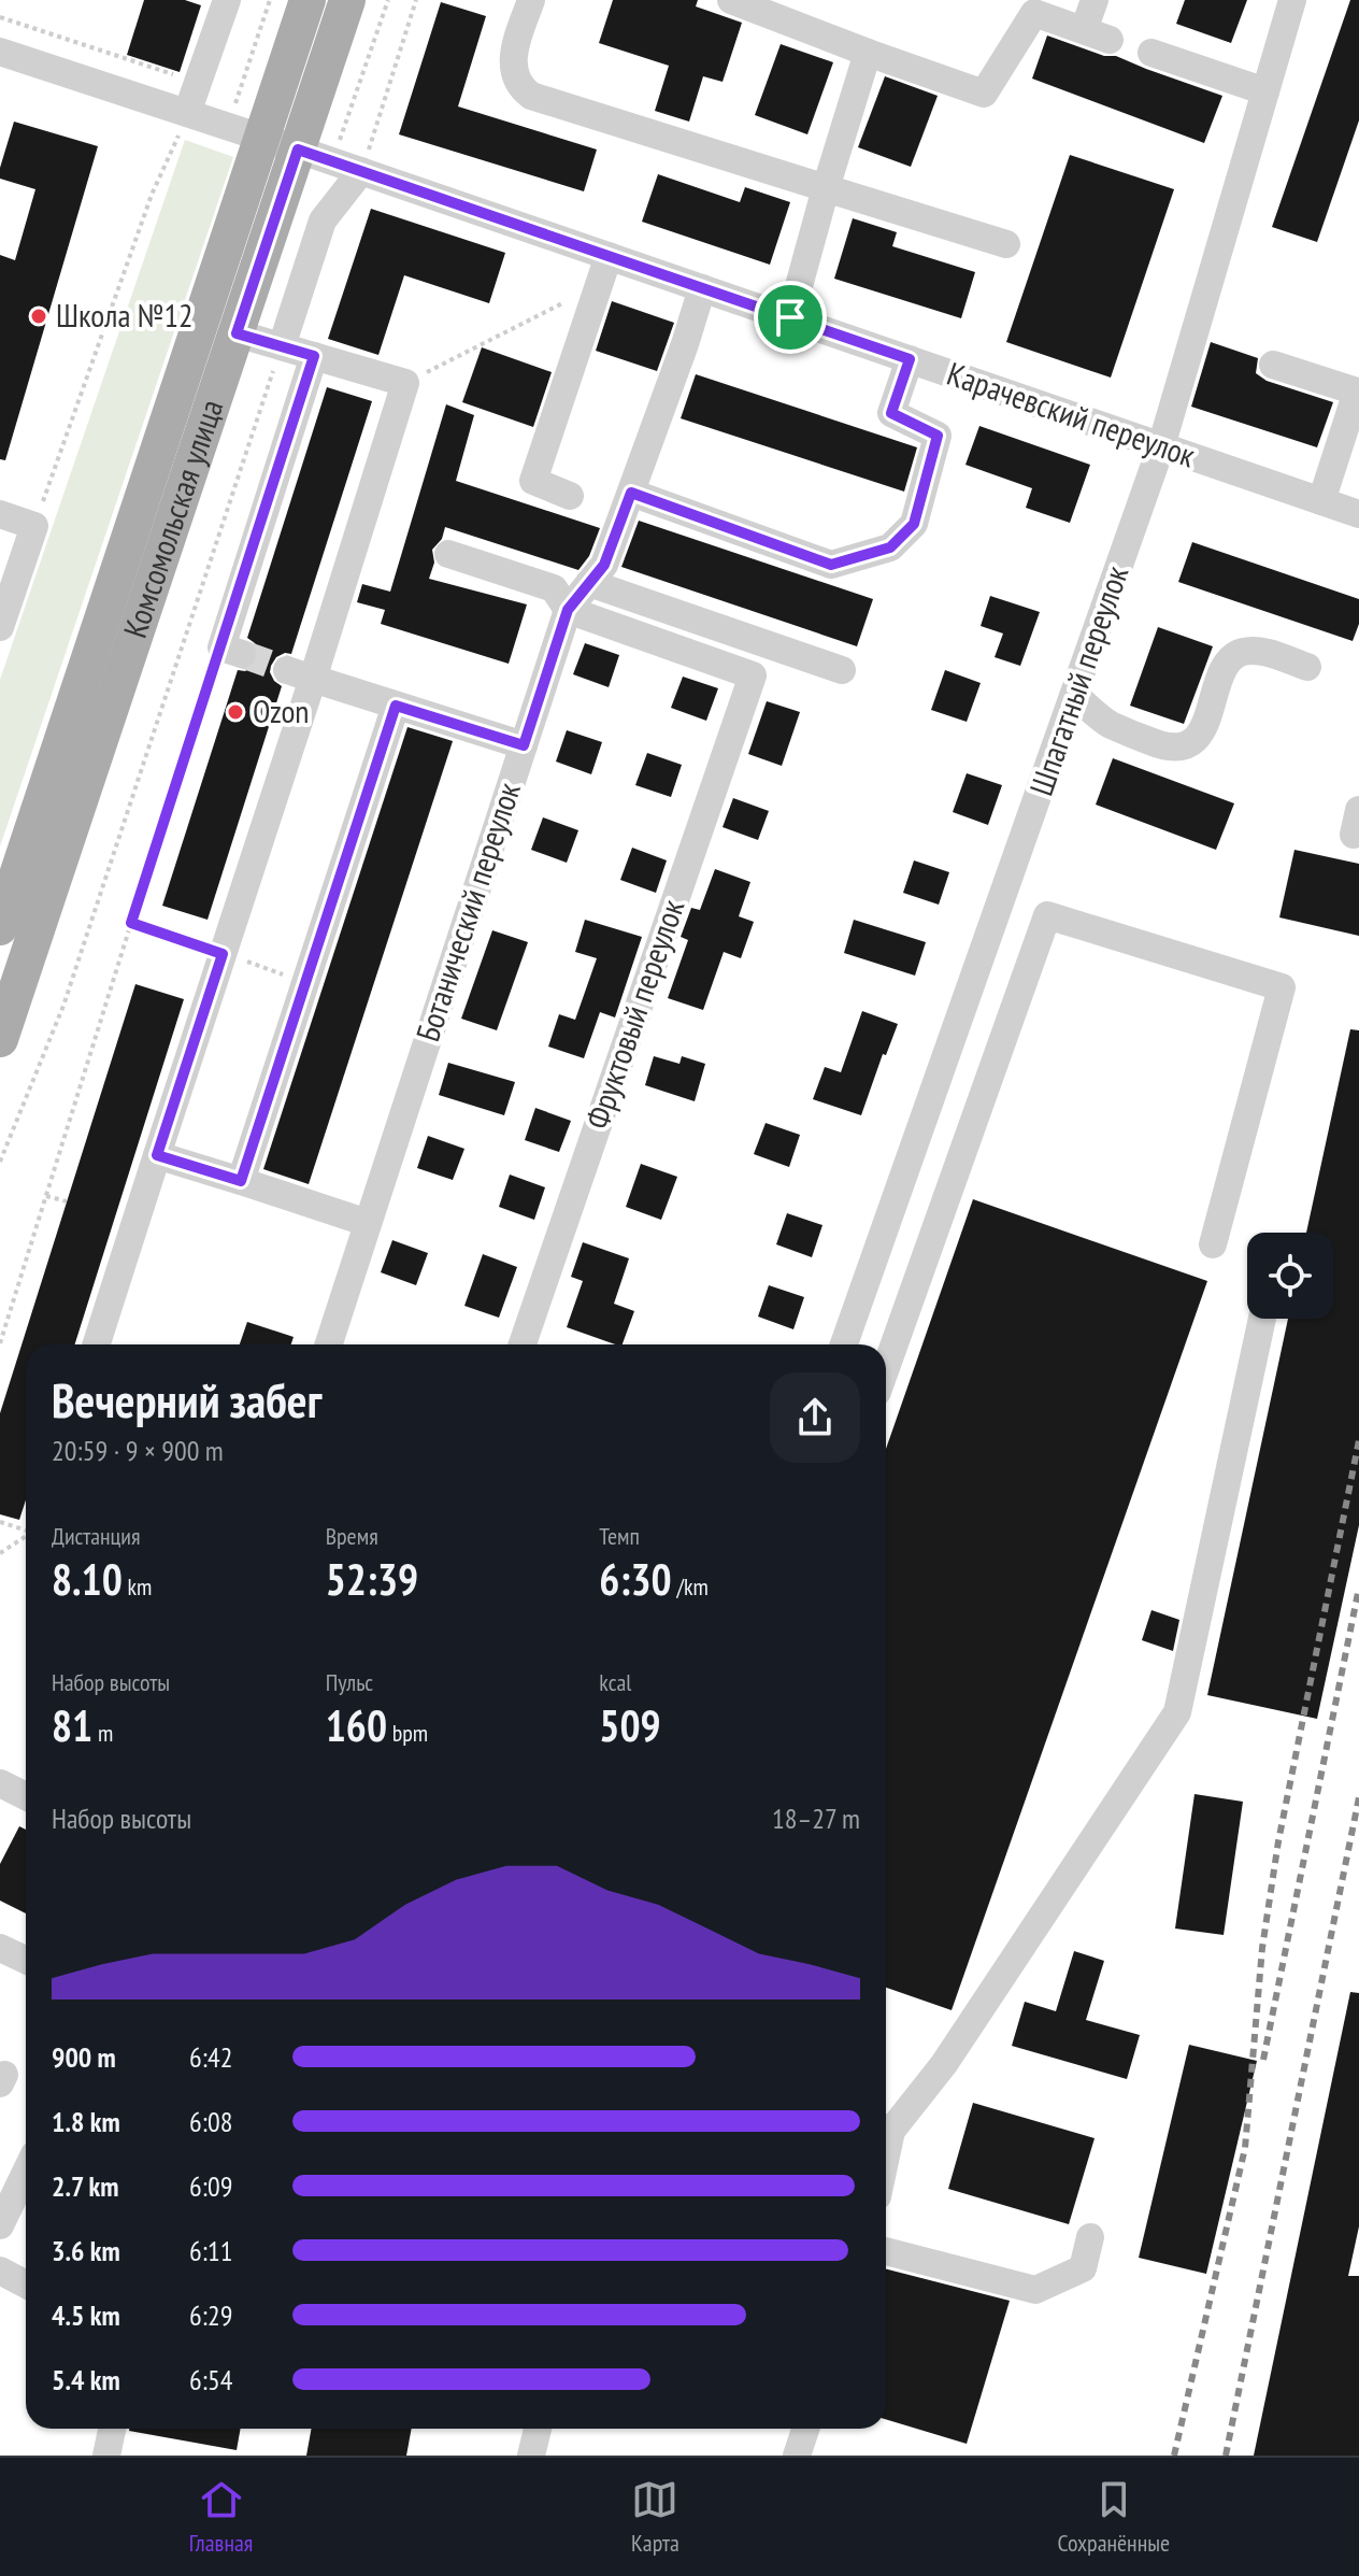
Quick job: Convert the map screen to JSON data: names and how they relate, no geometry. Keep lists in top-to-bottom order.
{
  "streets": {
    "main road": ["Комсомольская улица"],
    "street": [
      "Карачевский переулок",
      "Шпагатный переулок",
      "Ботанический переулок",
      "Фруктовый переулок"
    ]
  },
  "crossings": [
    ["Карачевский переулок", "Комсомольская улица"],
    ["Карачевский переулок", "Шпагатный переулок"],
    ["Карачевский переулок", "Ботанический переулок"],
    ["Ботанический переулок", "Фруктовый переулок"]
  ],
  "places": ["Школа №12", "Ozon"],
  "page": {
    "heading": ["Вечерний забег", "20:59 · 9 × 900 m"],
    "stats": [
      ["Дистанция", "8.10 km"],
      ["Время", "52:39"],
      ["Темп", "6:30 /km"],
      ["Набор высоты", "81 m"],
      ["Пульс", "160 bpm"],
      ["kcal", "509"]
    ],
    "chart": ["Набор высоты", "18–27 m"],
    "list": [
      {
        "name": "900 m",
        "note": "6:42"
      },
      {
        "name": "1.8 km",
        "note": "6:08"
      },
      {
        "name": "2.7 km",
        "note": "6:09"
      },
      {
        "name": "3.6 km",
        "note": "6:11"
      },
      {
        "name": "4.5 km",
        "note": "6:29"
      },
      {
        "name": "5.4 km",
        "note": "6:54"
      }
    ],
    "tabs": ["Главная", "Карта", "Сохранённые"]
  }
}
